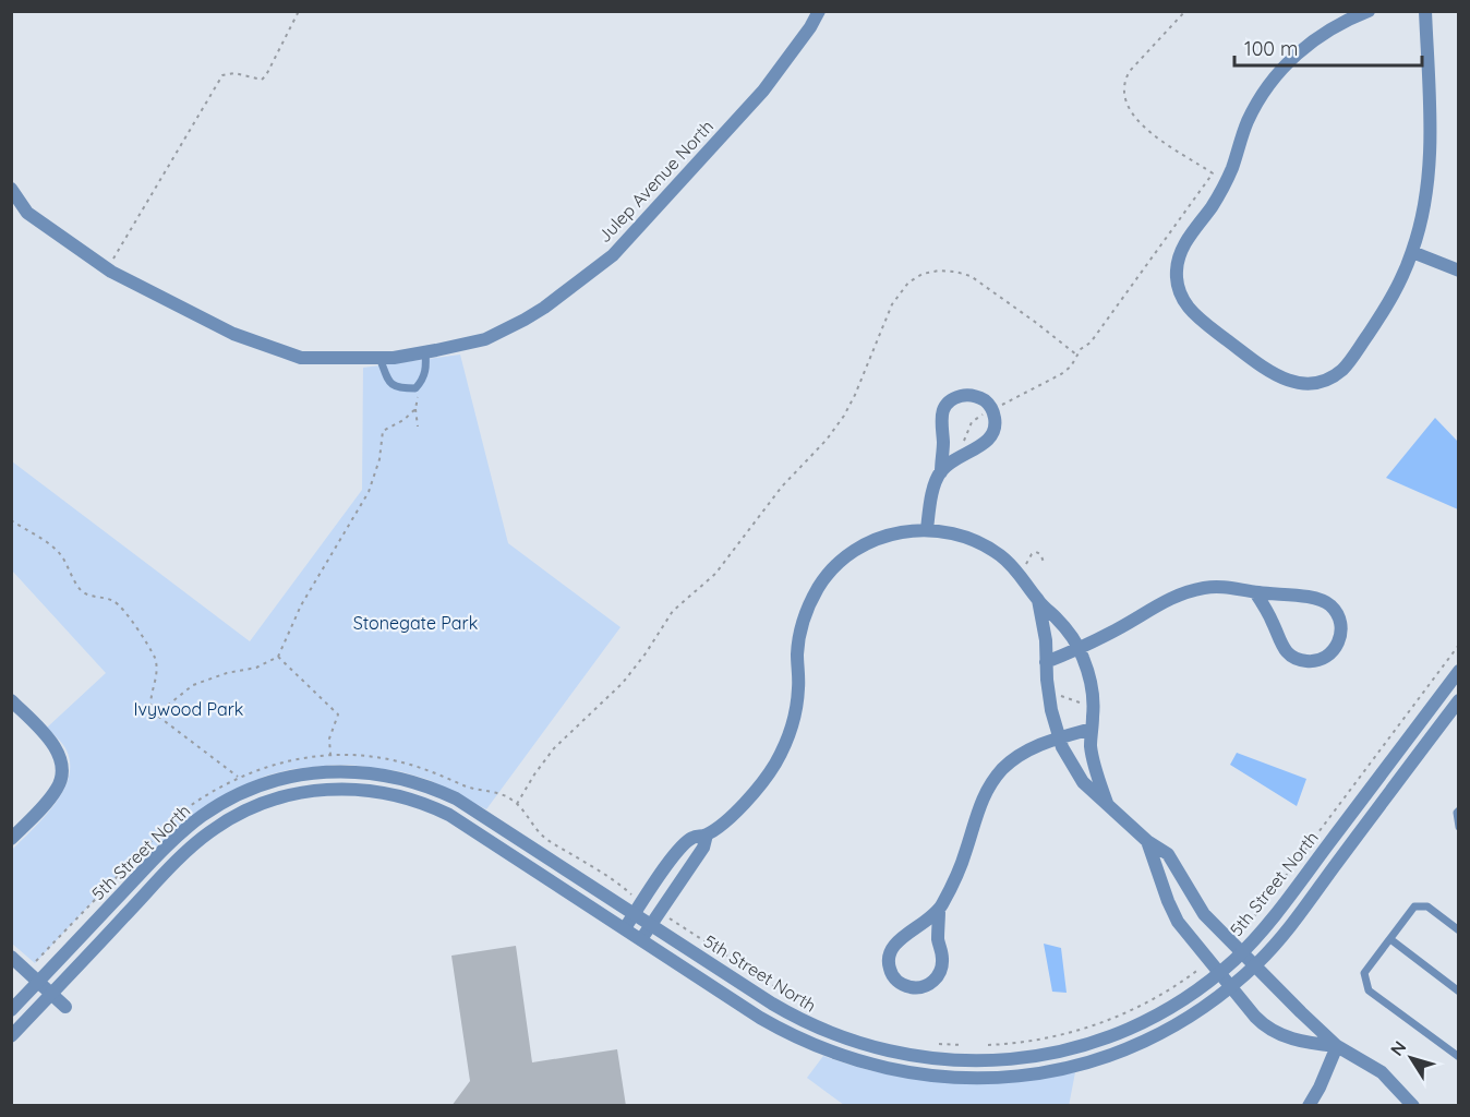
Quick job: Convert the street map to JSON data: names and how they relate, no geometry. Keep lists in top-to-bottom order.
{
  "streets": {
    "street": ["Julep Avenue North", "5th Street North"]
  },
  "parks": ["Stonegate Park", "Ivywood Park"],
  "scale_bar": "100 m",
  "north": "top left"
}
